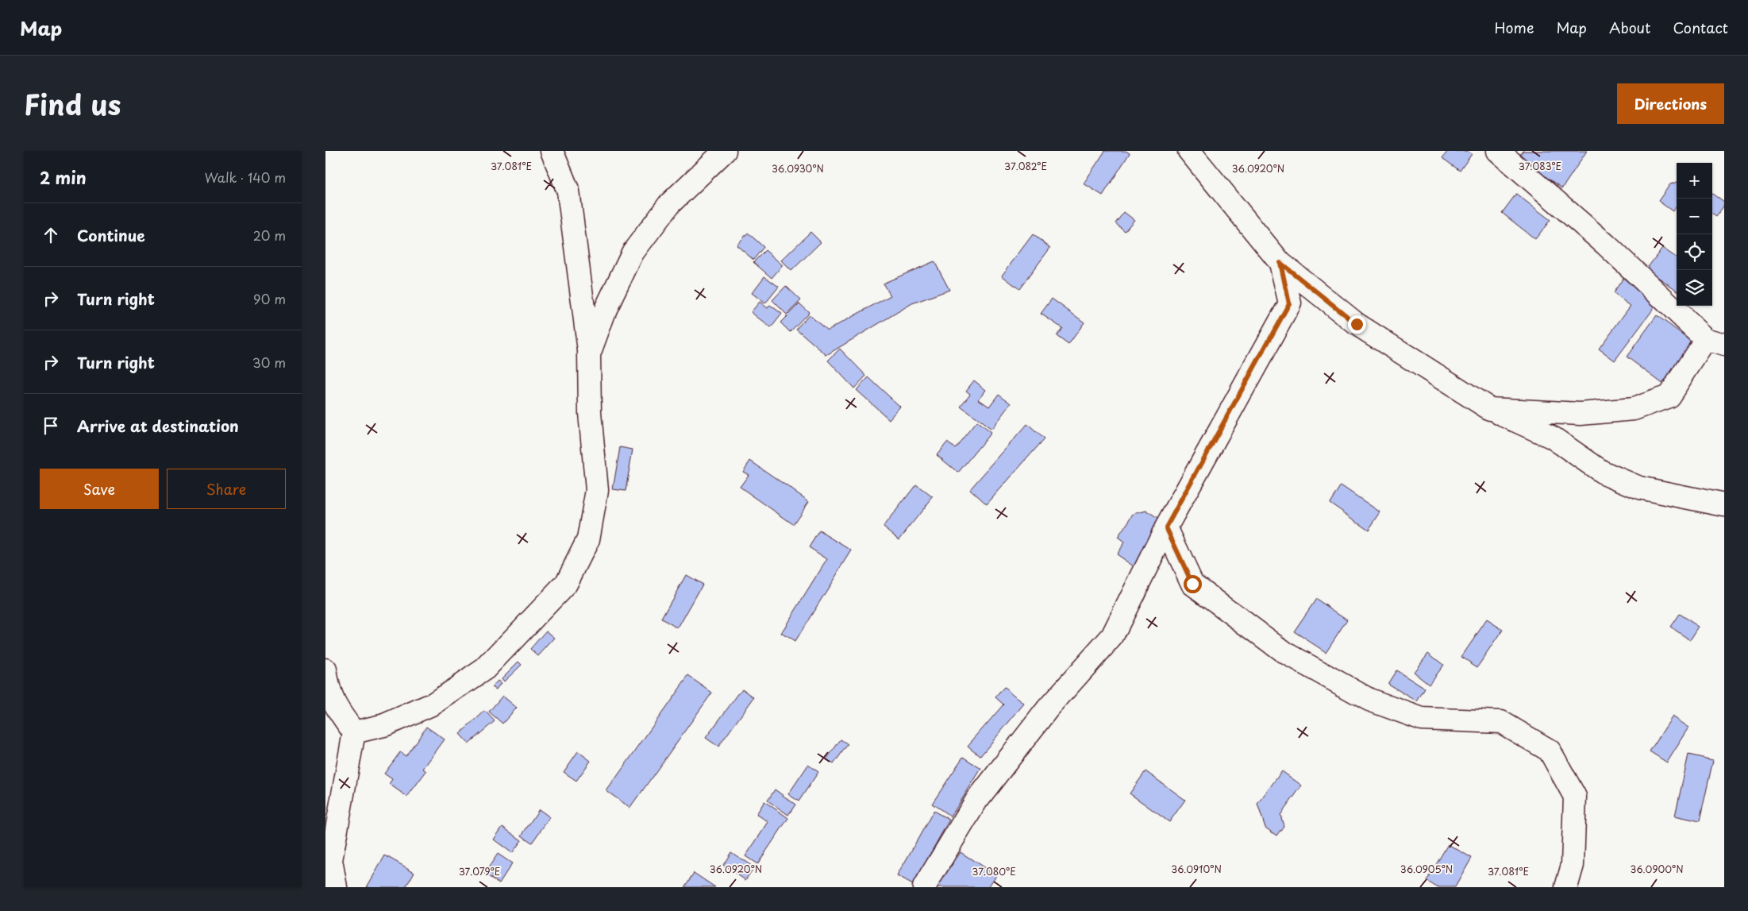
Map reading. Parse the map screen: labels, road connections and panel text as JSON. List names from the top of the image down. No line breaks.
{"page":{"header":"Map","nav":["Home","Map","About","Contact"],"title":"Find us","buttons":["Directions",["Save","Share"]],"heading":["2 min","Walk · 140 m"],"map_buttons":["+","−"],"list":[["Continue","20 m"],["Turn right","90 m"],["Turn right","30 m"],"Arrive at destination"]},"coordinates":["37.081°E","37.083°E","37.082°E","36.0930°N","36.0920°N","36.0910°N","36.0905°N","36.0900°N","37.079°E","37.080°E"]}
